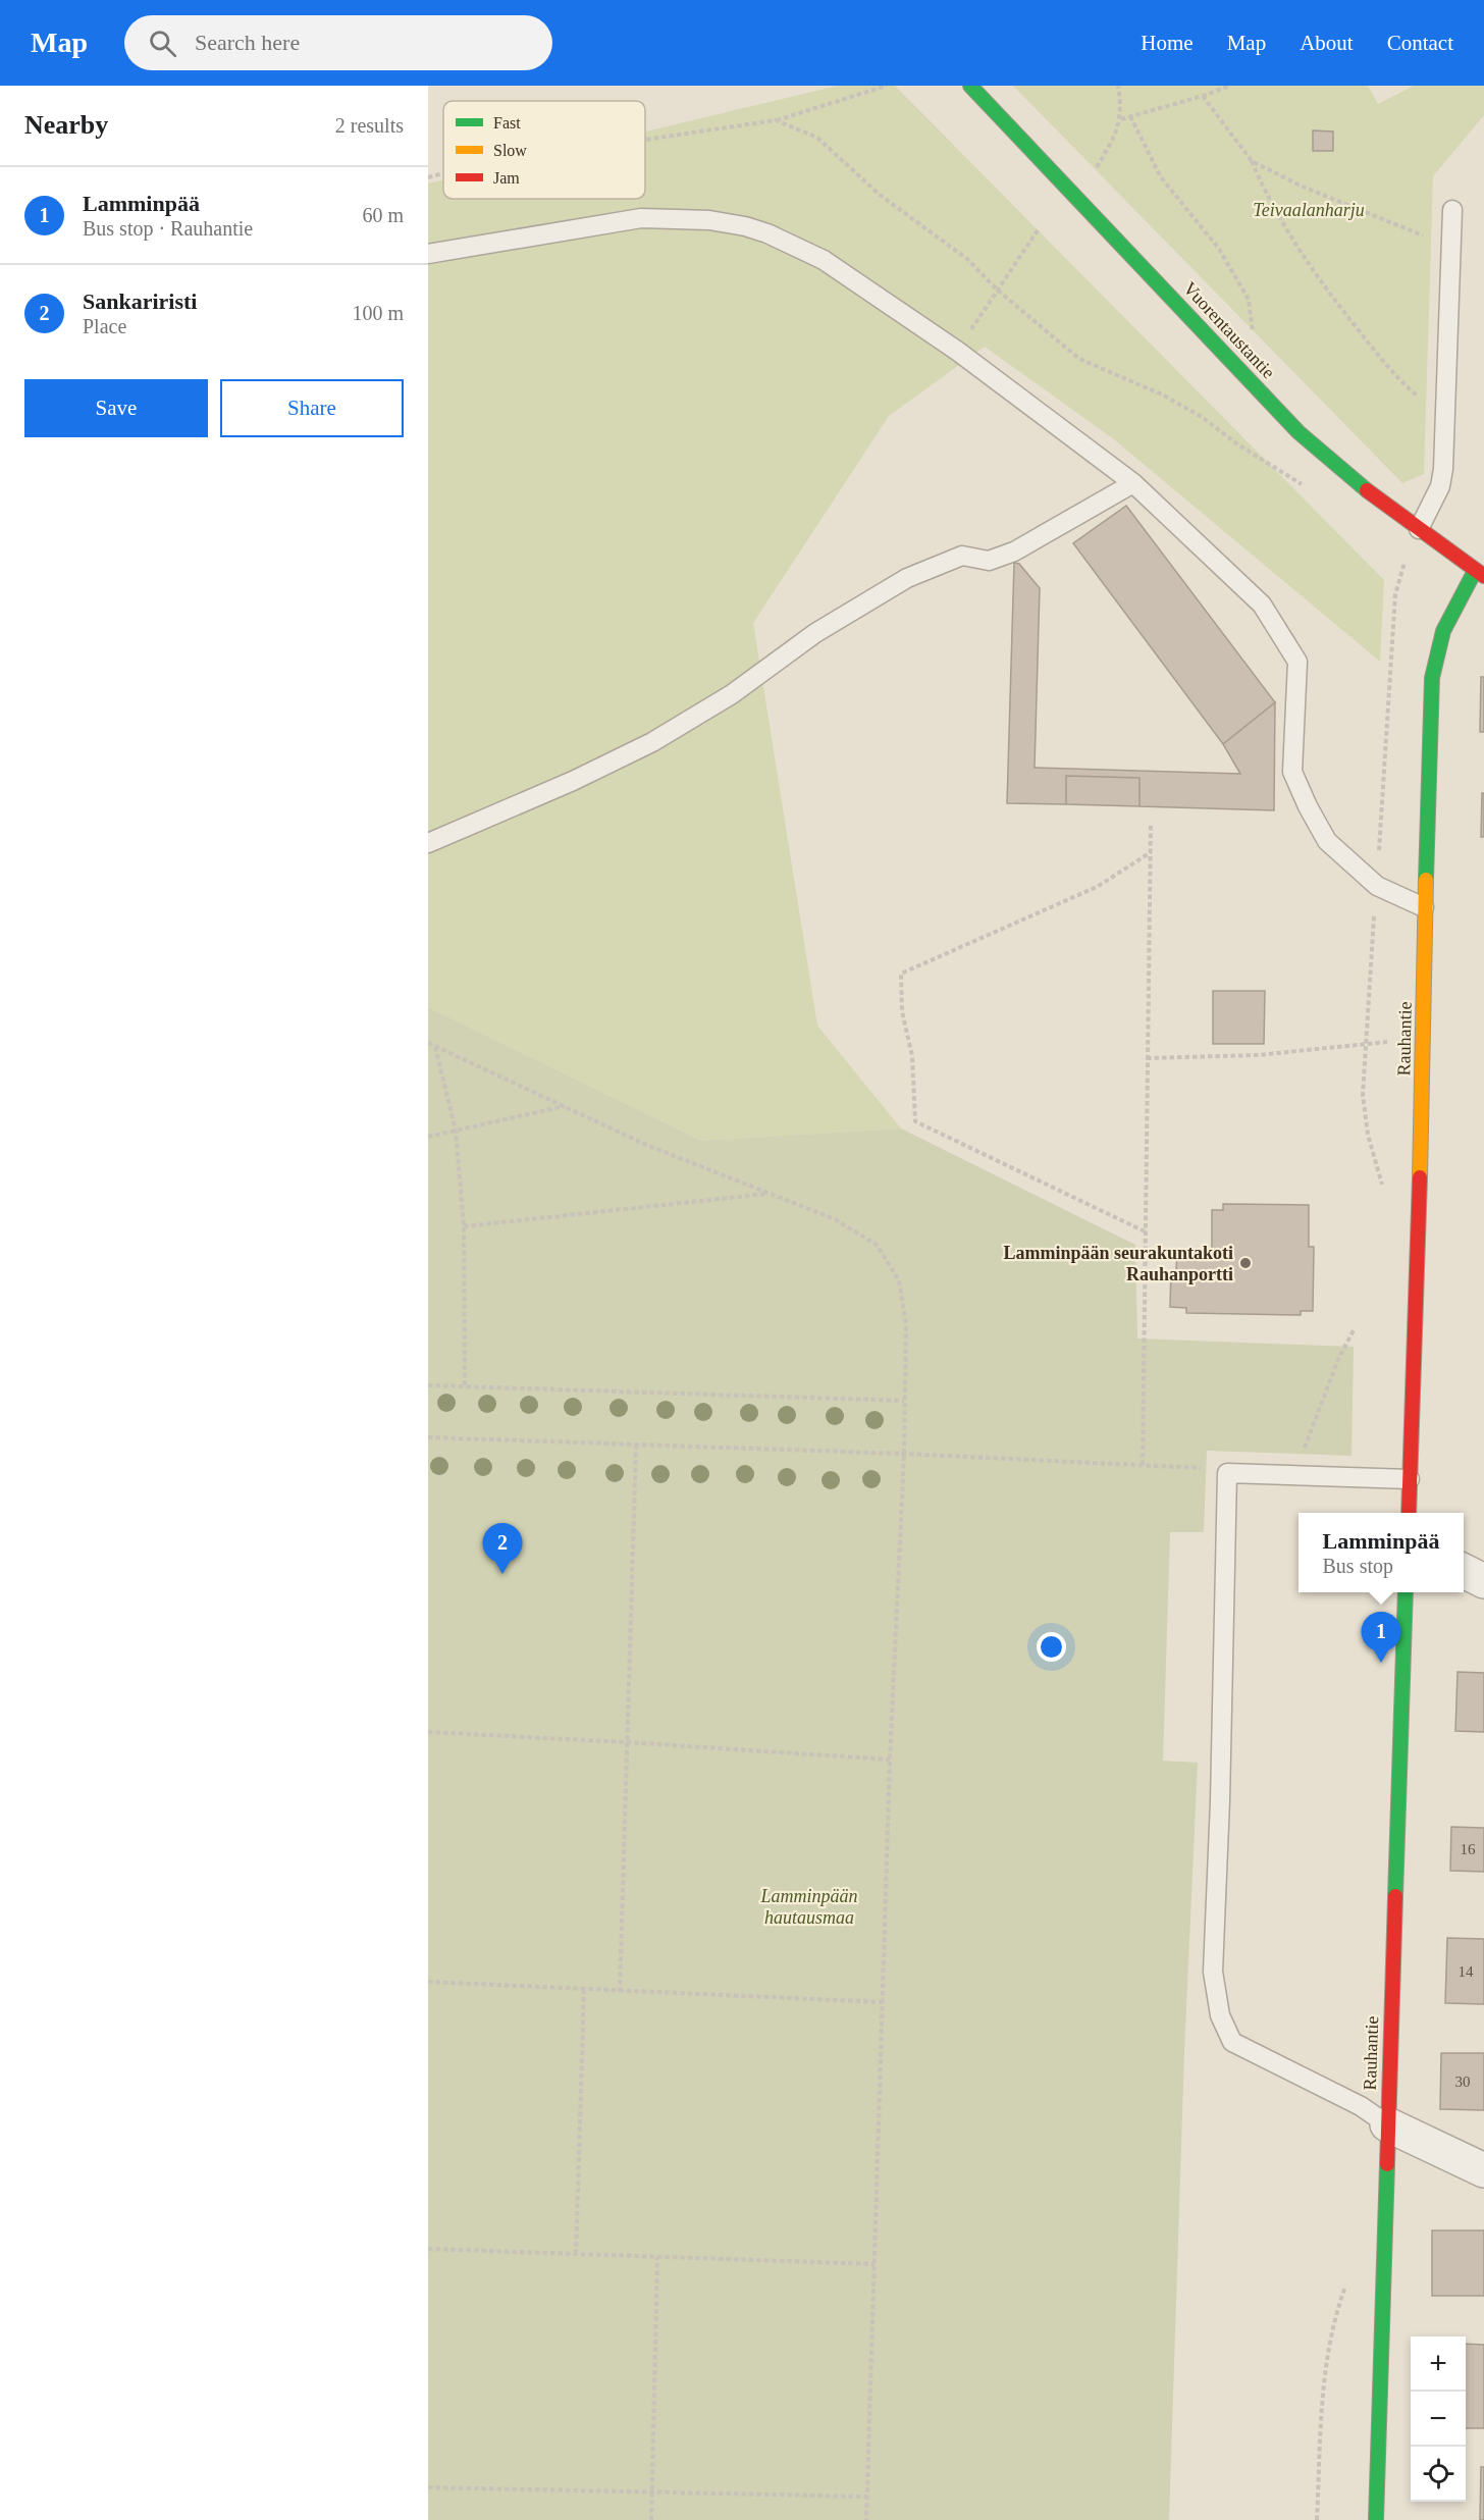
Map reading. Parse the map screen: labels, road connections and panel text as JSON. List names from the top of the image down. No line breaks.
{"streets":{"street":["Vuorentaustantie","Rauhantie"]},"crossings":[["Vuorentaustantie","Rauhantie"]],"parks":["Teivaalanharju","Lamminpään hautausmaa"],"places":["Lamminpään seurakuntakoti Rauhanportti"],"house_numbers":["16","14","30"],"legend":["Fast","Slow","Jam"],"page":{"header":"Map","search":"Search here","nav":["Home","Map","About","Contact"],"heading":["Nearby","2 results"],"list":[{"mark":"1","name":"Lamminpää","note":"Bus stop · Rauhantie","value":"60 m"},{"mark":"2","name":"Sankariristi","note":"Place","value":"100 m"}],"buttons":["Save","Share"],"popup":["Lamminpää","Bus stop"],"pins":["2","1"],"map_buttons":["+","−"]}}
